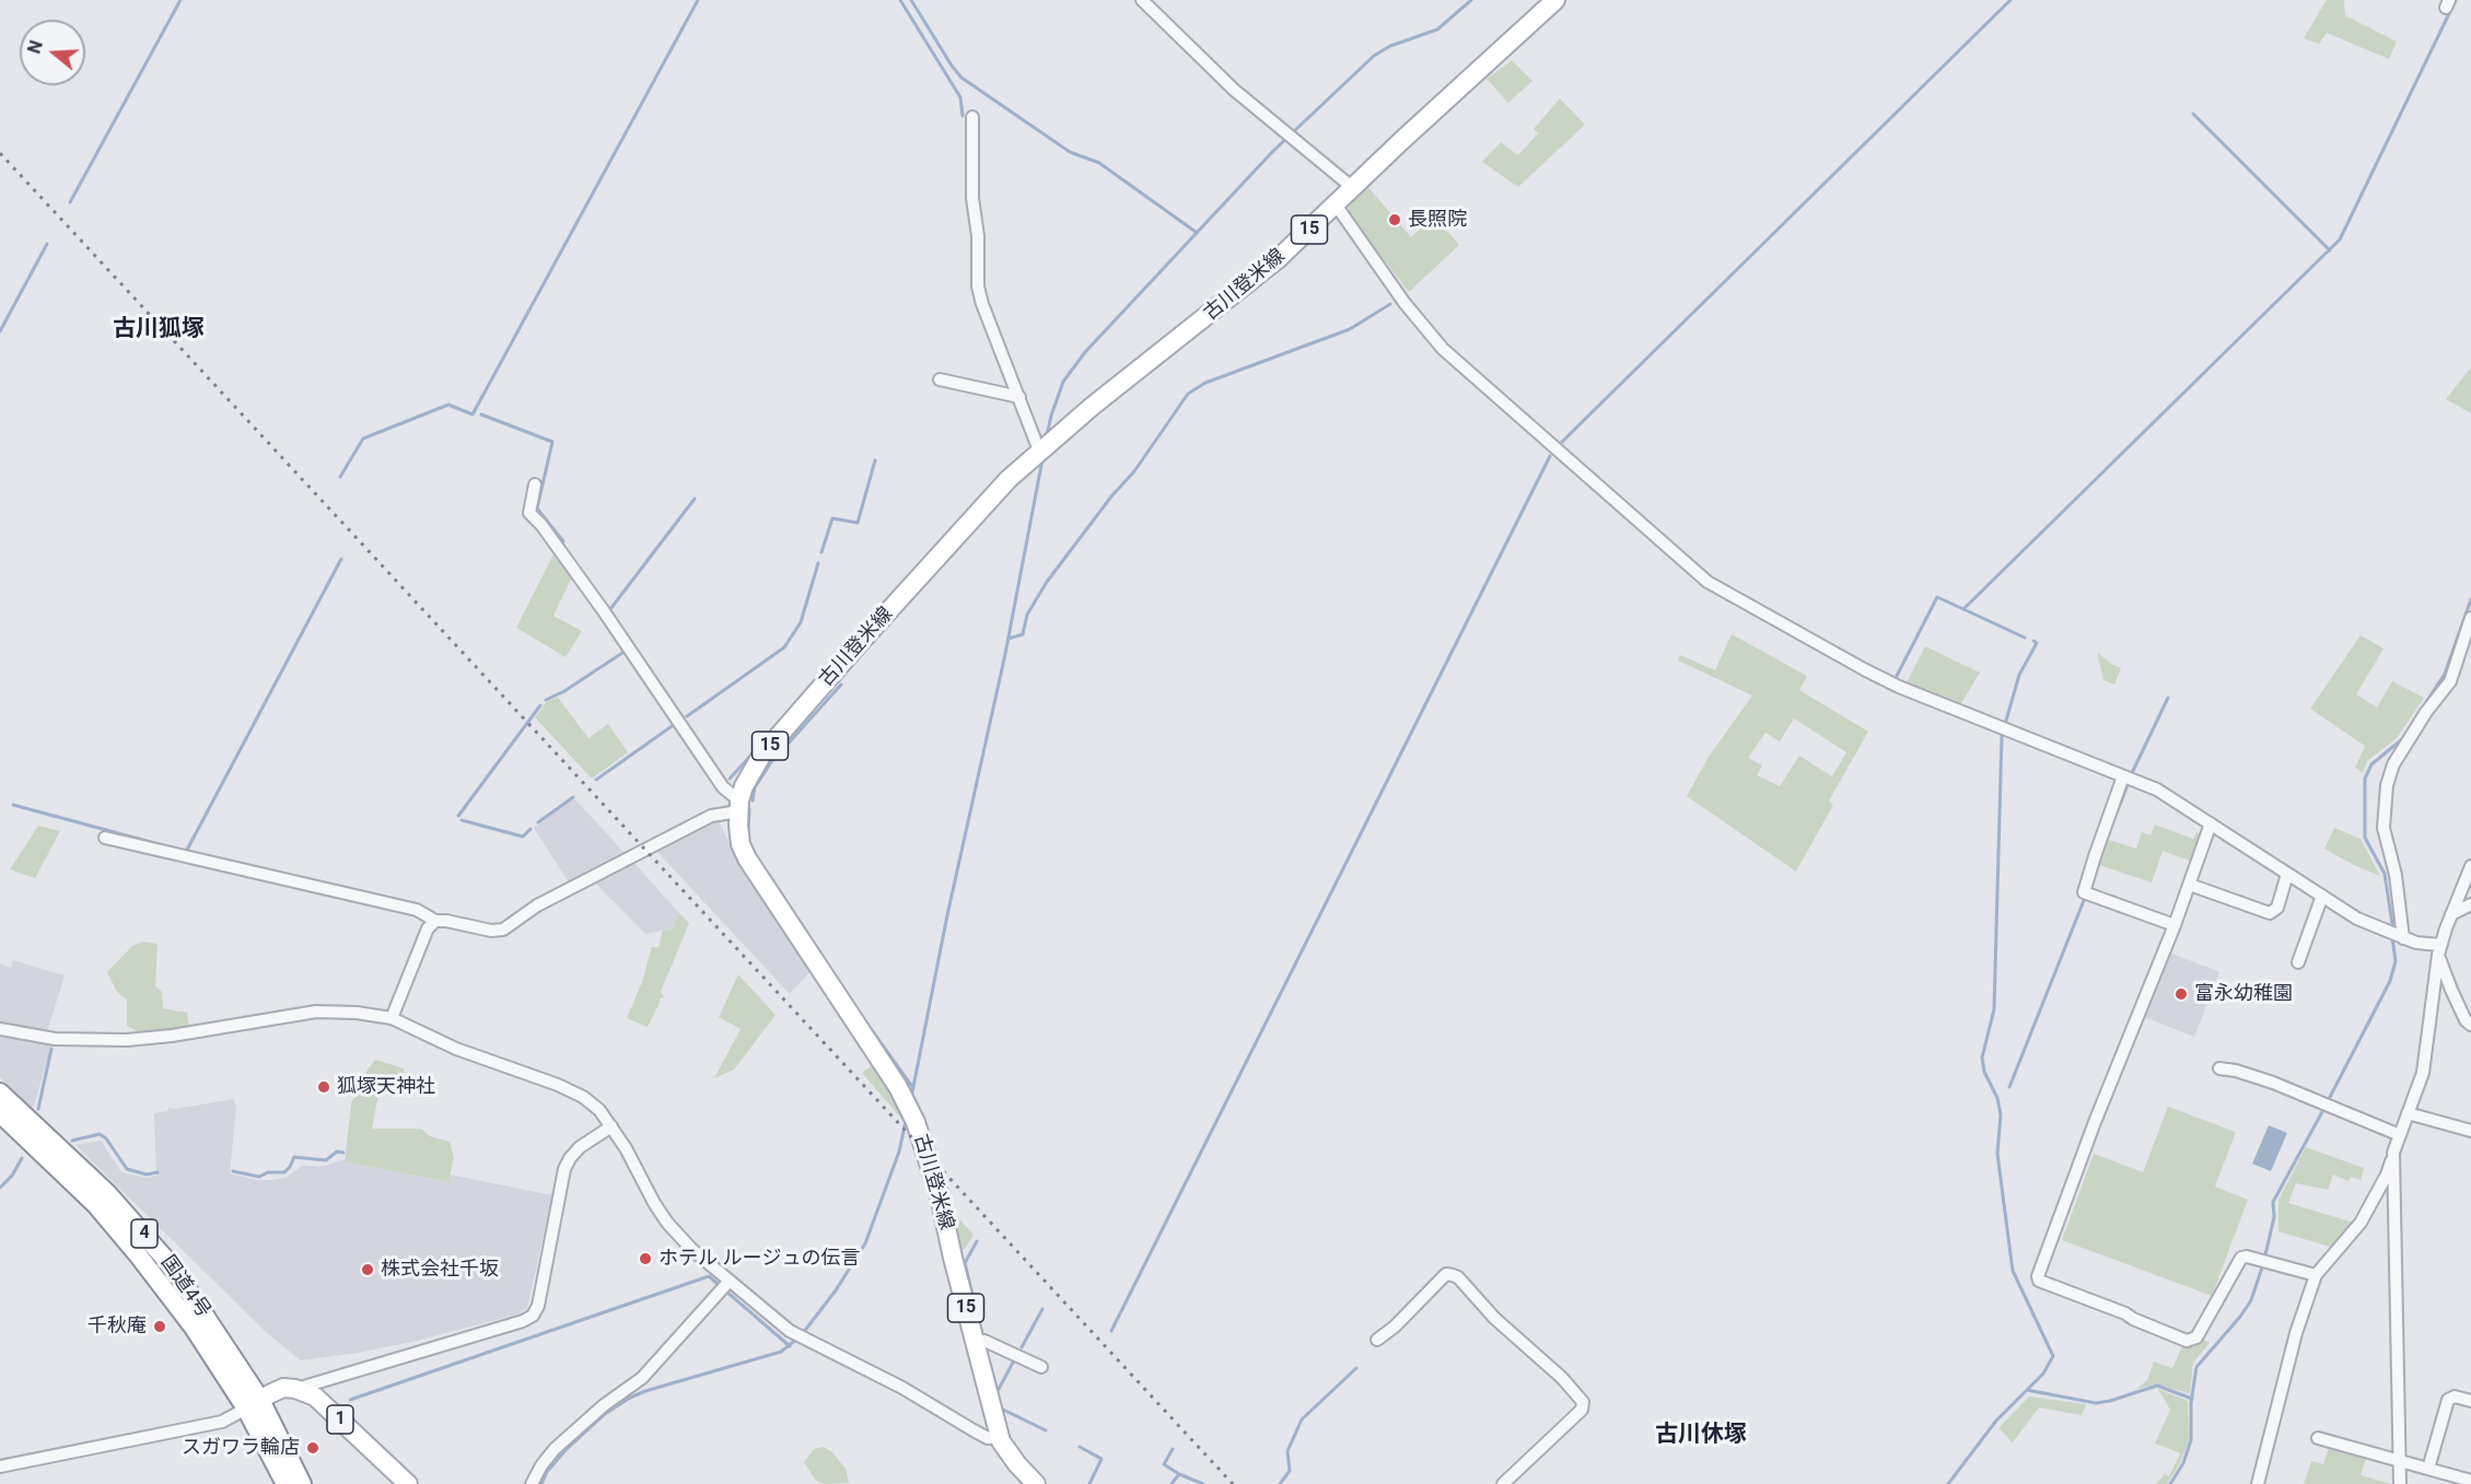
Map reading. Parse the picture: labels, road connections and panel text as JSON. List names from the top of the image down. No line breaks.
{"streets":{"main road":["15","古川登米線","4","国道4号","1"]},"districts":["古川狐塚","古川休塚"],"places":["長照院","富永幼稚園","狐塚天神社","ホテル ルージュの伝言","株式会社千坂","千秋庵","スガワラ輪店"],"north":"left"}
